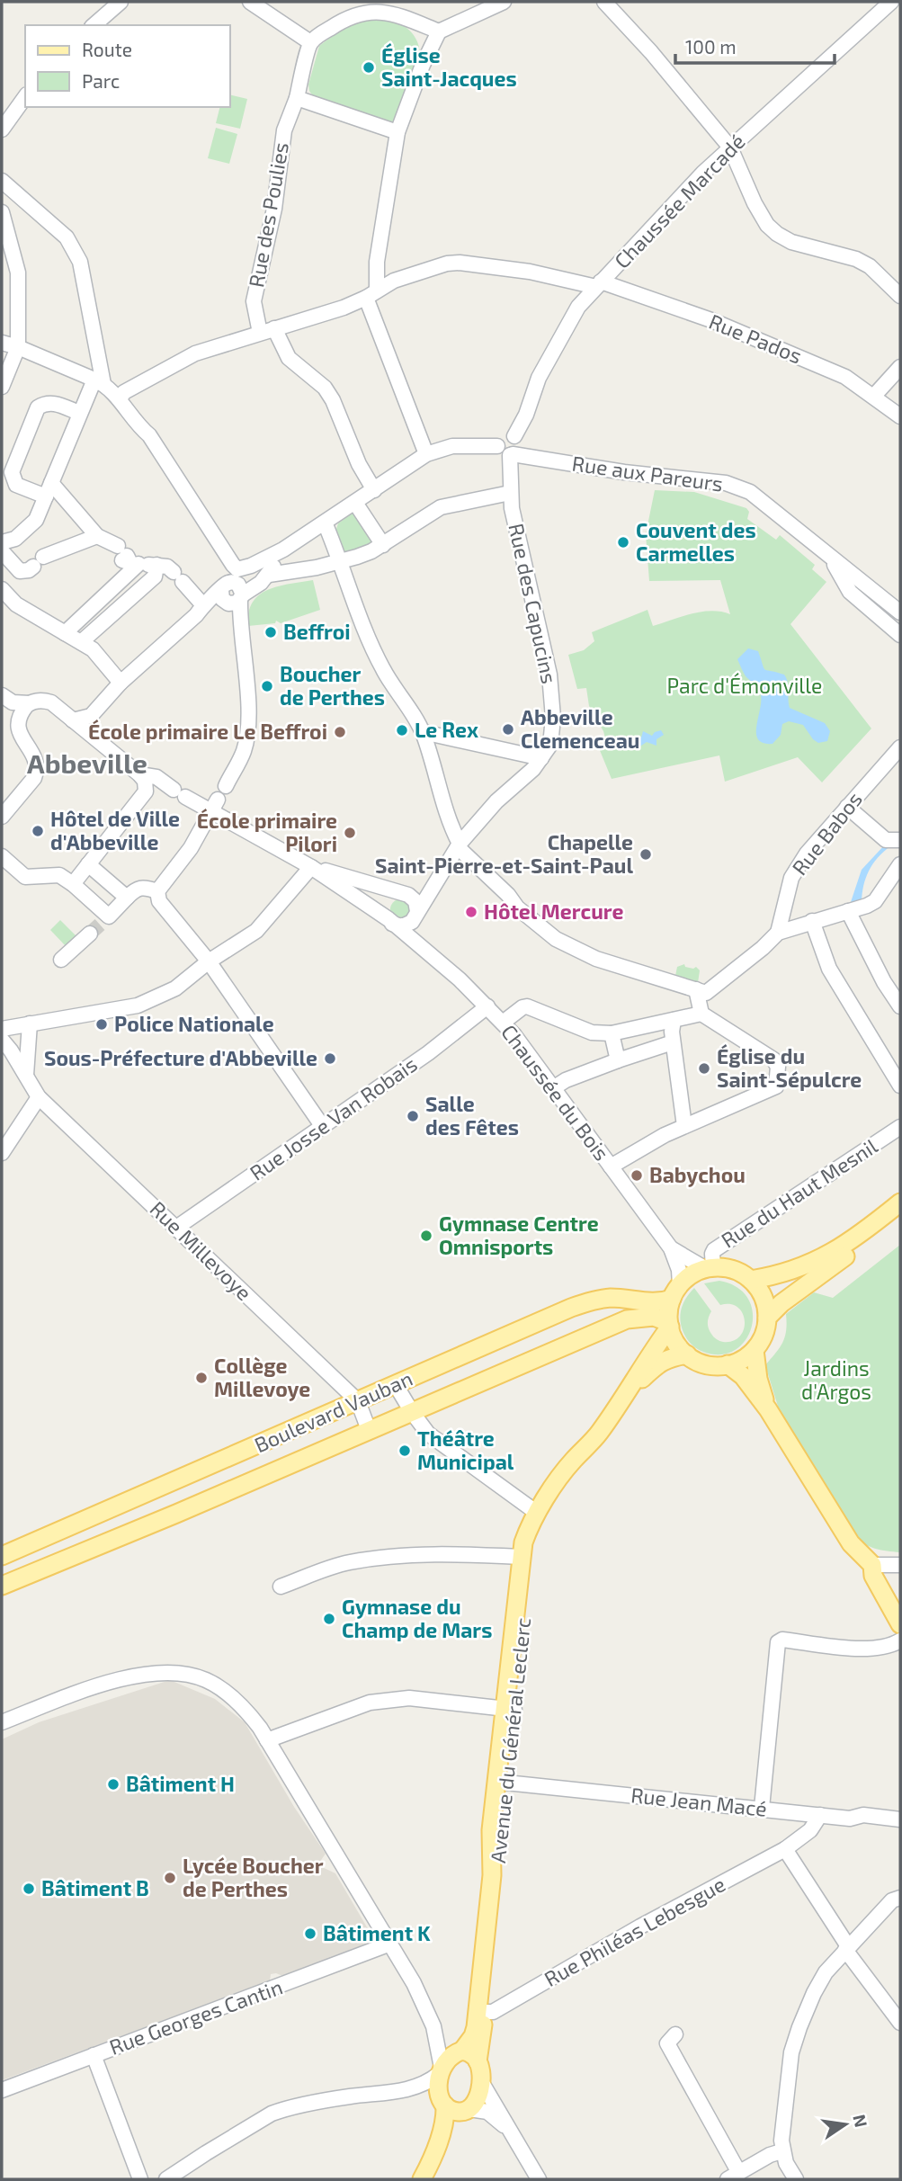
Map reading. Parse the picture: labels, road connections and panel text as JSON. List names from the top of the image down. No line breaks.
{"streets":{"main road":["Boulevard Vauban","Avenue du Général Leclerc"],"street":["Chaussée Marcadé","Rue des Poulies","Rue Pados","Rue aux Pareurs","Rue des Capucins","Rue Babos","Chaussée du Bois","Rue Josse Van Robais","Rue du Haut Mesnil","Rue Millevoye","Rue Jean Macé","Rue Philéas Lebesgue","Rue Georges Cantin"]},"crossings":[["Chaussée Marcadé","Rue Pados"],["Chaussée Marcadé","Rue aux Pareurs"],["Chaussée Marcadé","Rue des Capucins"],["Rue des Poulies","Rue Pados"],["Rue aux Pareurs","Rue des Capucins"],["Chaussée du Bois","Rue Josse Van Robais"],["Chaussée du Bois","Rue du Haut Mesnil"],["Chaussée du Bois","Boulevard Vauban"],["Chaussée du Bois","Avenue du Général Leclerc"],["Rue Josse Van Robais","Rue Millevoye"],["Rue du Haut Mesnil","Boulevard Vauban"],["Rue du Haut Mesnil","Avenue du Général Leclerc"],["Rue Millevoye","Boulevard Vauban"],["Boulevard Vauban","Avenue du Général Leclerc"],["Avenue du Général Leclerc","Rue Jean Macé"],["Avenue du Général Leclerc","Rue Philéas Lebesgue"],["Rue Jean Macé","Rue Philéas Lebesgue"]],"districts":["Abbeville"],"parks":["Parc d'Émonville","Jardins d'Argos"],"places":["Église Saint-Jacques","Couvent des Carmelles","Beffroi","Boucher de Perthes","Abbeville Clemenceau","Le Rex","École primaire Le Beffroi","Hôtel de Ville d'Abbeville","École primaire Pilori","Chapelle Saint-Pierre-et-Saint-Paul","Hôtel Mercure","Police Nationale","Sous-Préfecture d'Abbeville","Église du Saint-Sépulcre","Salle des Fêtes","Babychou","Gymnase Centre Omnisports","Collège Millevoye","Théâtre Municipal","Gymnase du Champ de Mars","Bâtiment H","Lycée Boucher de Perthes","Bâtiment B","Bâtiment K"],"legend":["Route","Parc"],"scale_bar":"100 m","north":"right"}
